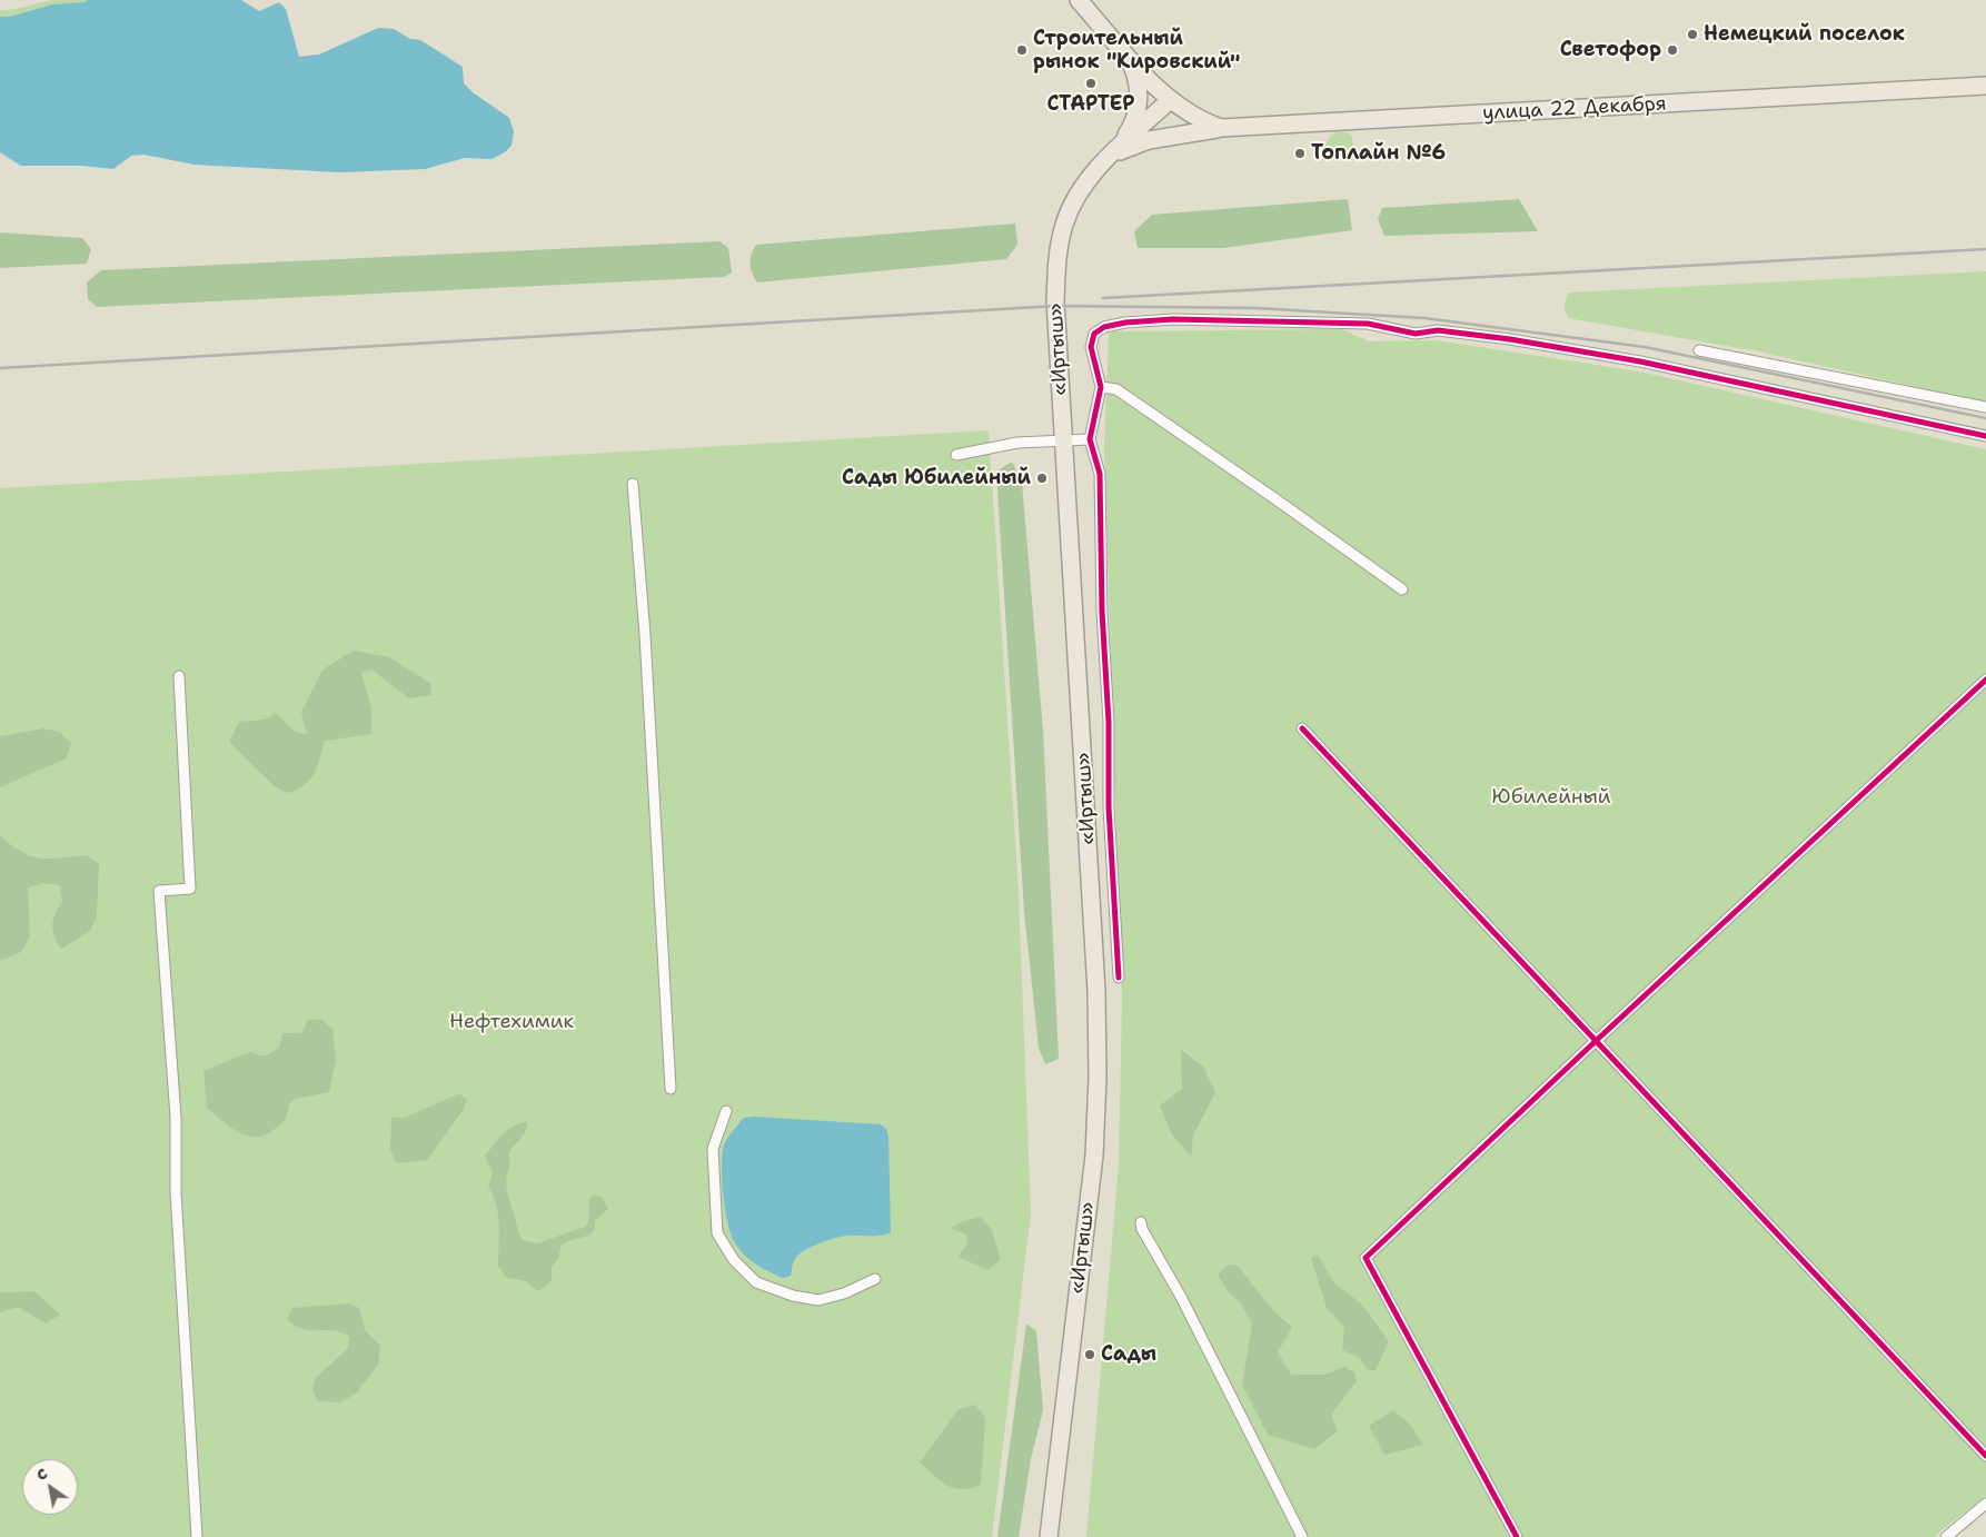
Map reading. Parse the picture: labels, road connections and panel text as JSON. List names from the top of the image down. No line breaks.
{"streets":{"main road":["улица 22 Декабря","«Иртыш»"]},"crossings":[["улица 22 Декабря","«Иртыш»"]],"parks":["Юбилейный","Нефтехимик"],"places":["Немецкий поселок","Строительный рынок \"Кировский\"","Светофор","СТАРТЕР","Топлайн №6","Сады Юбилейный","Сады"],"north":"top left"}
